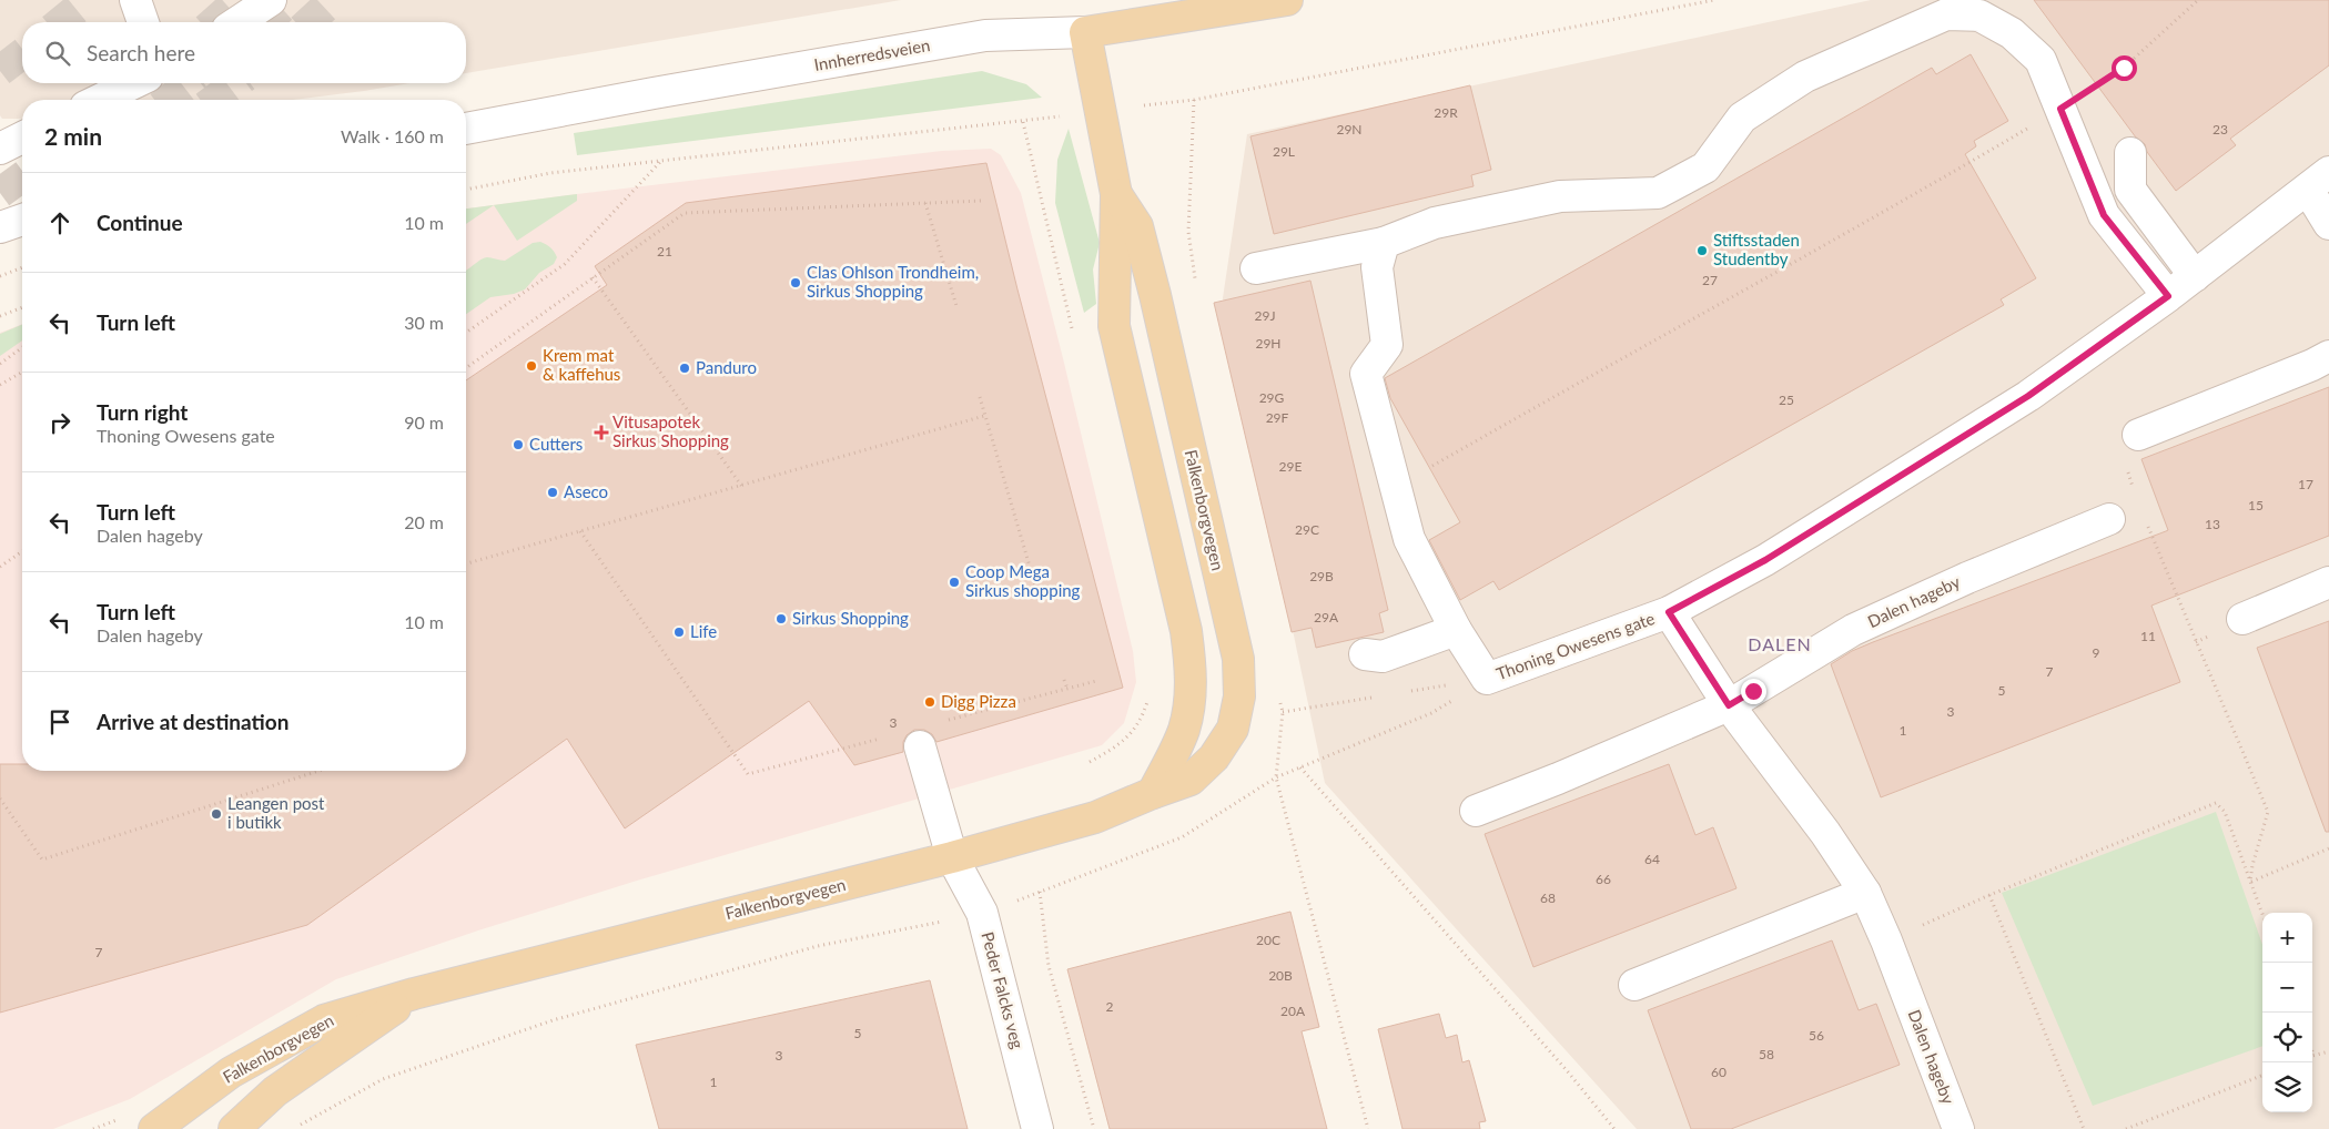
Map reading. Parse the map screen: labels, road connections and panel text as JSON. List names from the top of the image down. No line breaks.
{"streets":{"main road":["Innherredsveien","Falkenborgvegen"],"street":["Dalen hageby","Thoning Owesens gate","Peder Falcks veg"]},"crossings":[["Innherredsveien","Falkenborgvegen"],["Falkenborgvegen","Peder Falcks veg"],["Dalen hageby","Thoning Owesens gate"]],"districts":["DALEN"],"places":{"other":["Stiftsstaden Studentby","Clas Ohlson Trondheim, Sirkus Shopping","Krem mat & kaffehus","Panduro","Cutters","Aseco","Coop Mega Sirkus shopping","Sirkus Shopping","Life","Digg Pizza","Leangen post i butikk"],"health":["Vitusapotek Sirkus Shopping"]},"house_numbers":["29R","29N","23","29L","21","27","29J","29H","29G","25","29F","29E","17","15","13","29C","29B","29A","11","9","7","5","3","3","1","64","66","68","20C","7","20B","2","20A","5","56","58","3","60","1"],"page":{"search":"Search here","heading":["2 min","Walk · 160 m"],"list":[["Continue","10 m"],["Turn left","30 m"],["Turn right","Thoning Owesens gate","90 m"],["Turn left","Dalen hageby","20 m"],["Turn left","Dalen hageby","10 m"],"Arrive at destination"],"map_buttons":["+","−"]}}
